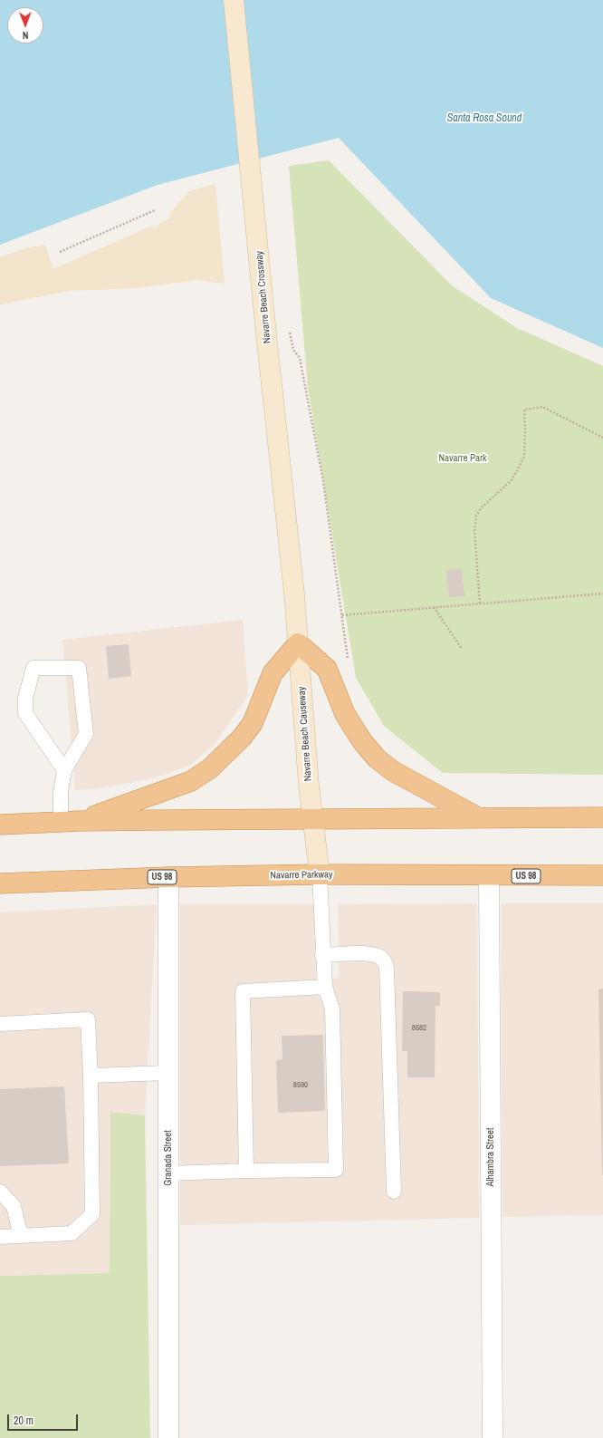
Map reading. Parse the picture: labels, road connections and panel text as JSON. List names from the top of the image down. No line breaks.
{"streets":{"highway":["Navarre Parkway","US 98"],"main road":["Navarre Beach Crossway","Navarre Beach Causeway"],"street":["Alhambra Street","Granada Street"]},"crossings":[["Navarre Beach Crossway","Navarre Beach Causeway"],["Navarre Beach Causeway","Navarre Parkway"],["Navarre Parkway","Alhambra Street"],["Navarre Parkway","Granada Street"]],"water":["Santa Rosa Sound"],"parks":["Navarre Park"],"house_numbers":["8582","8590"],"scale_bar":"20 m","north":"bottom"}
